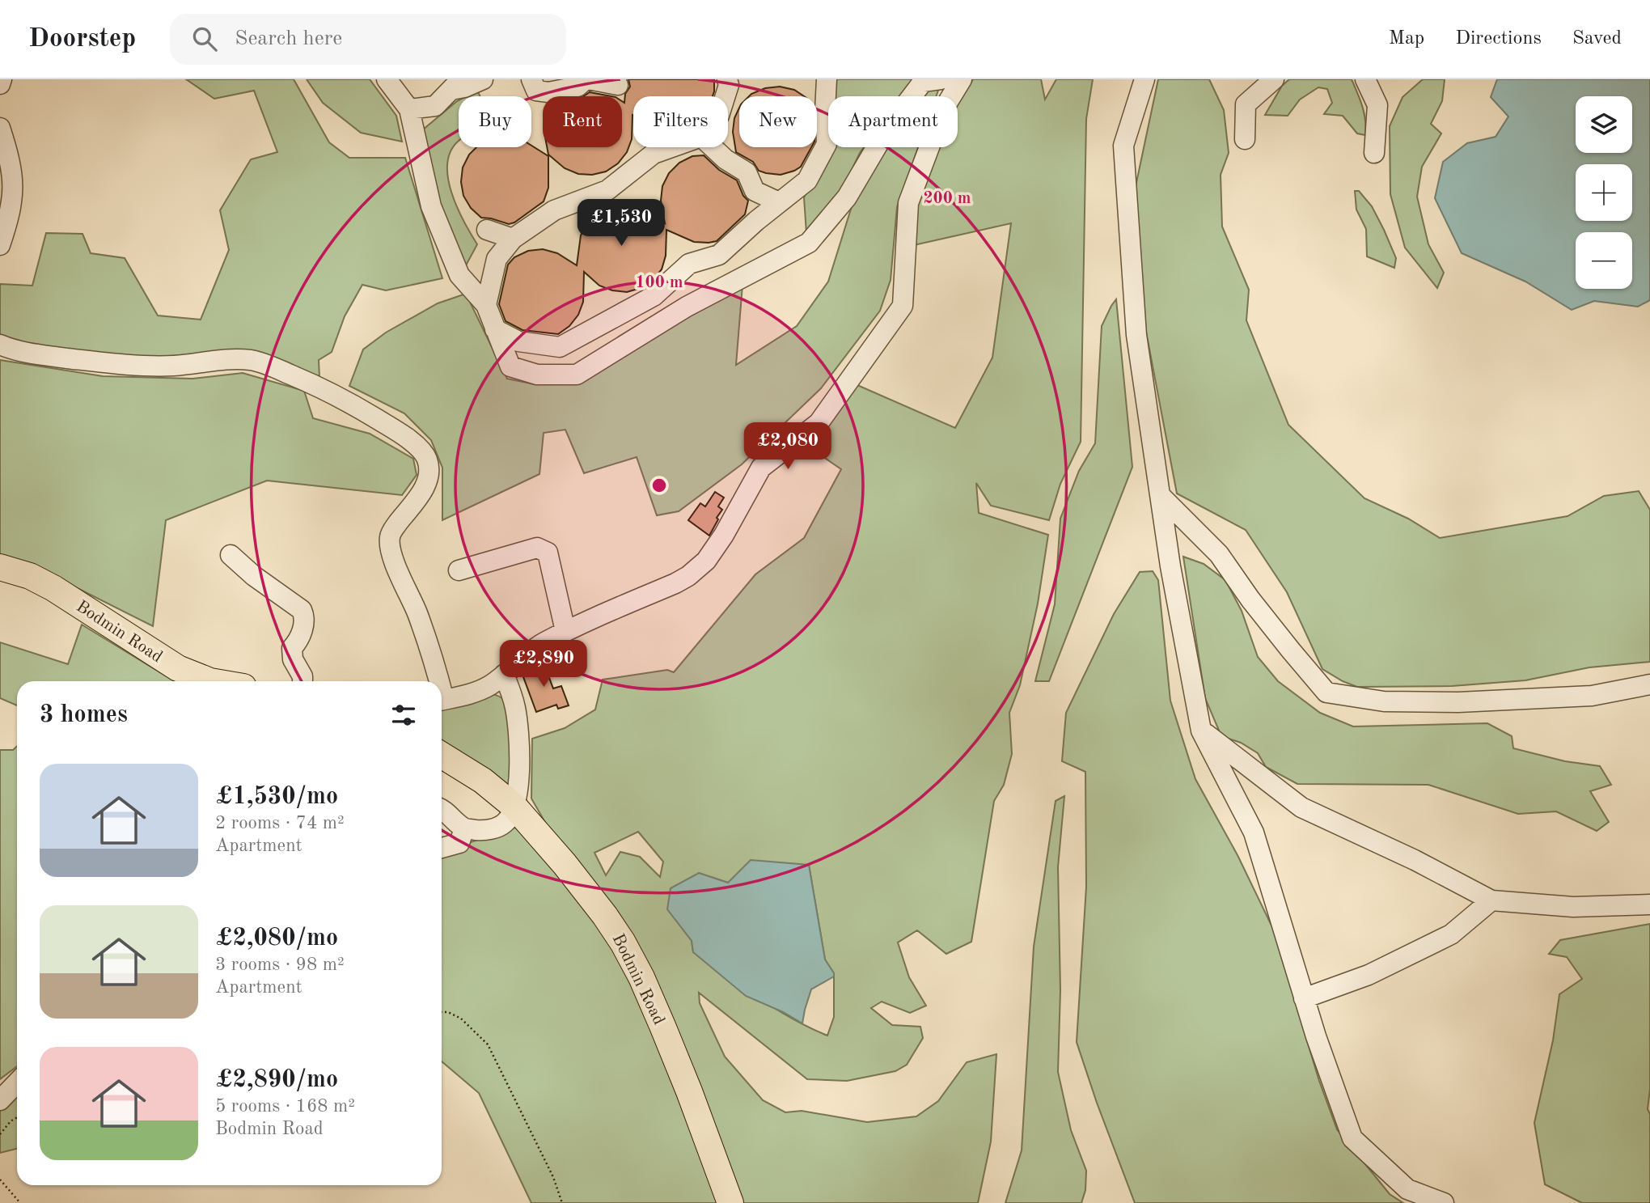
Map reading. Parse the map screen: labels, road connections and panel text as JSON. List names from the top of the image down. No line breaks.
{"streets":{"main road":["Bodmin Road"]},"page":{"header":"Doorstep","search":"Search here","nav":["Map","Directions","Saved"],"map_buttons":["+","−"],"chip":["Buy","Rent","Filters","New","Apartment"],"price":["£1,530","£2,080","£2,890"],"heading":"3 homes","list":[{"name":"£1,530/mo","note":"2 rooms · 74 m² · Apartment"},{"name":"£2,080/mo","note":"3 rooms · 98 m² · Apartment"},{"name":"£2,890/mo","note":"5 rooms · 168 m² · Bodmin Road"}]},"rings":["200 m","100 m"]}
